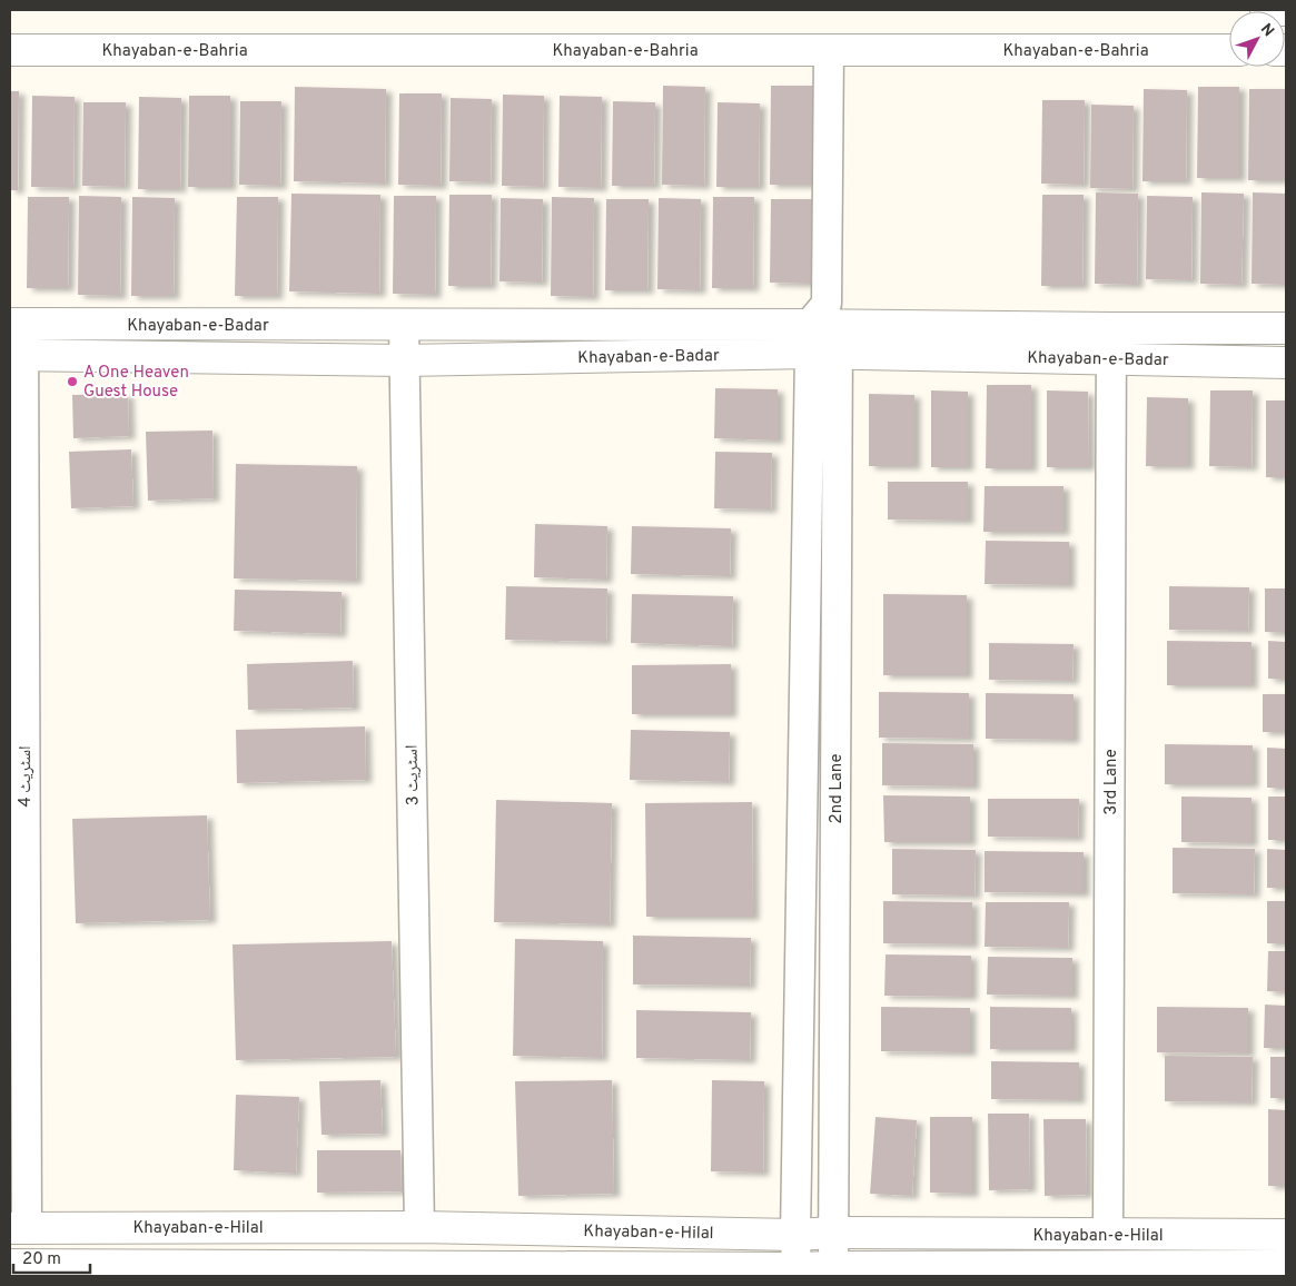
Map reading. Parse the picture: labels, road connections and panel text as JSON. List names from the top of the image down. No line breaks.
{"streets":{"main road":["Khayaban-e-Bahria","Khayaban-e-Badar","Khayaban-e-Hilal"],"street":["اسٹریٹ 3","اسٹریٹ 4","3rd Lane","2nd Lane"]},"crossings":[["Khayaban-e-Badar","اسٹریٹ 3"],["Khayaban-e-Badar","اسٹریٹ 4"],["Khayaban-e-Badar","3rd Lane"],["Khayaban-e-Badar","2nd Lane"],["اسٹریٹ 3","Khayaban-e-Hilal"],["اسٹریٹ 4","Khayaban-e-Hilal"],["3rd Lane","Khayaban-e-Hilal"],["2nd Lane","Khayaban-e-Hilal"]],"places":["A One Heaven Guest House"],"scale_bar":"20 m","north":"top right"}
